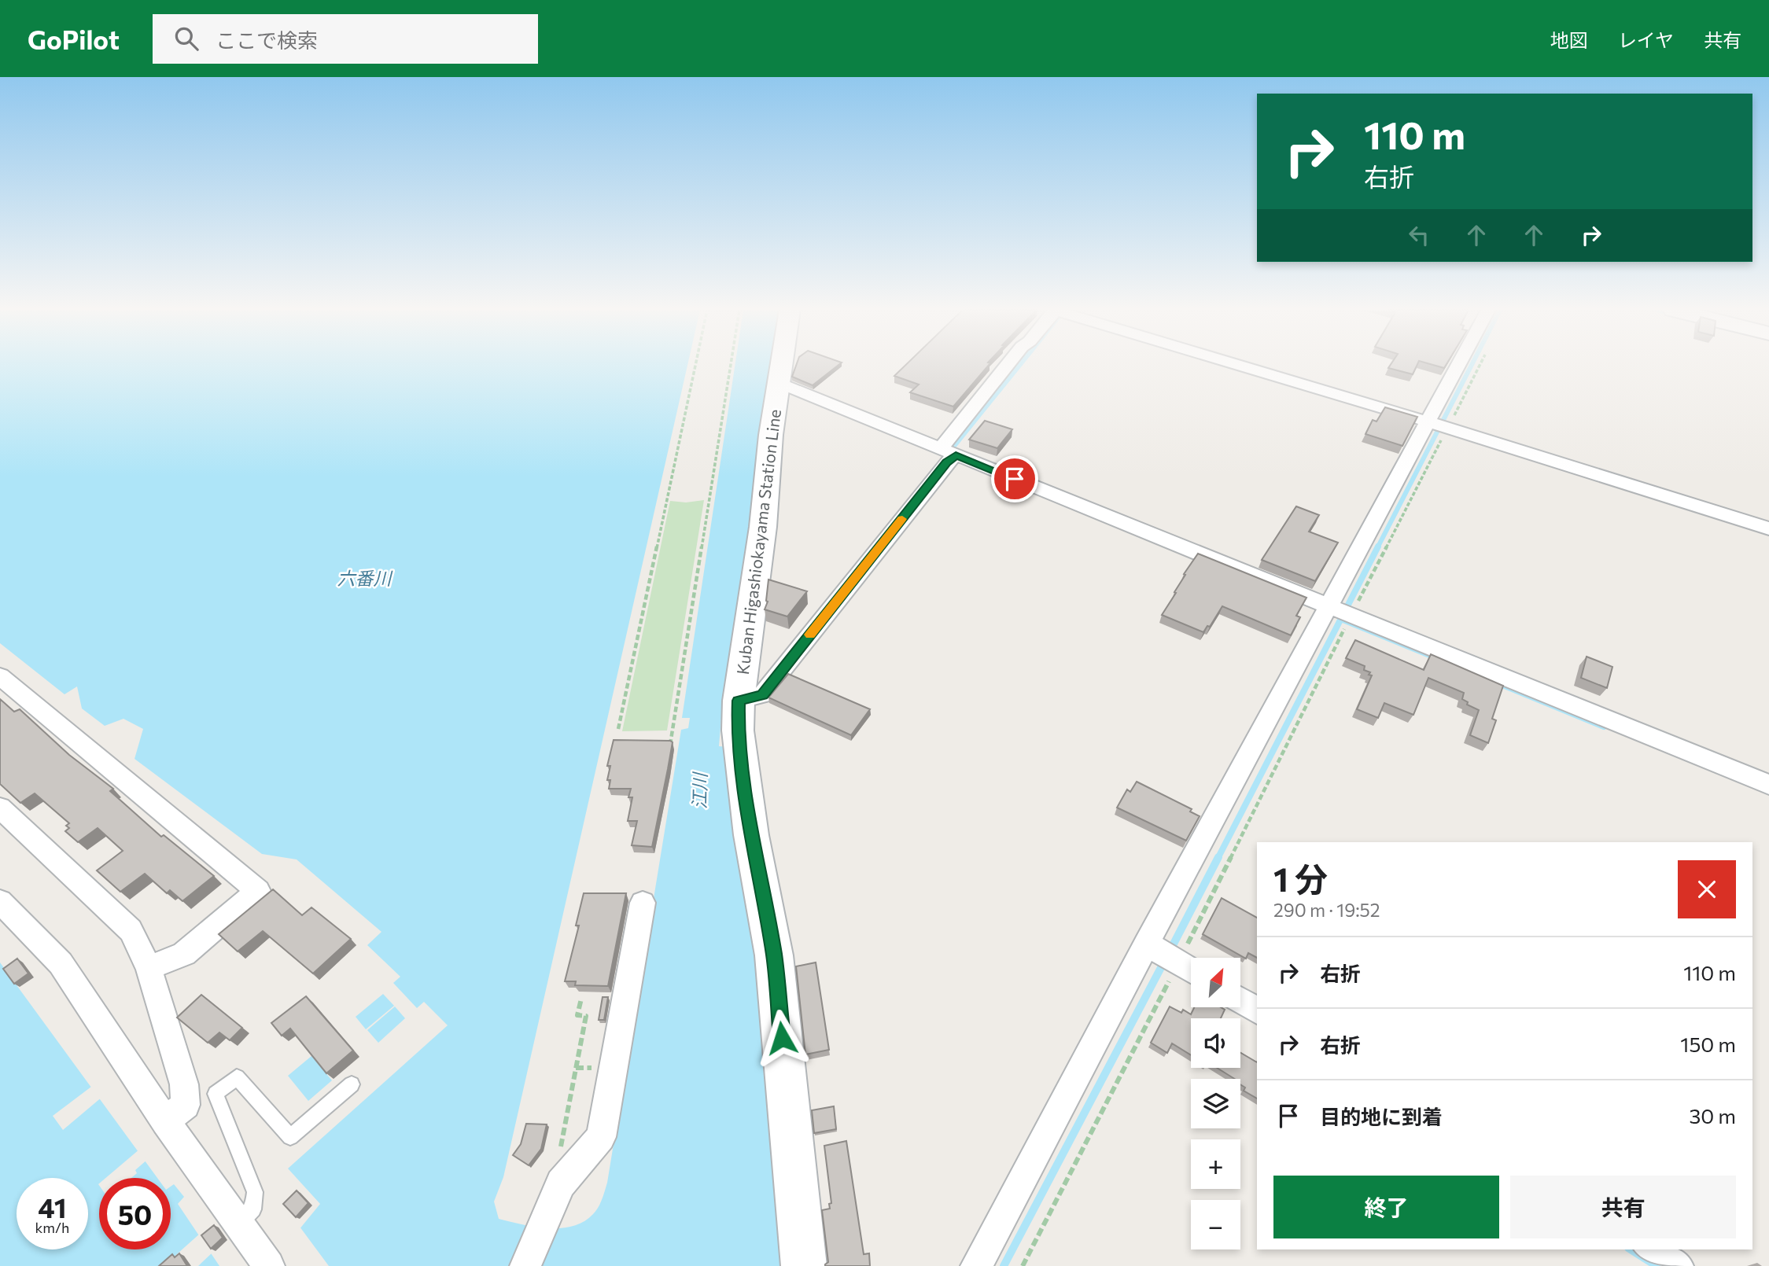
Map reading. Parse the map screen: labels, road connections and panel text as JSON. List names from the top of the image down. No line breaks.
{"streets":{"main road":["Kuban Higashiokayama Station Line"]},"water":["六番川","江川"],"north":"top right","page":{"header":"GoPilot","search":"ここで検索","nav":["地図","レイヤ","共有"],"turn":["110 m","右折"],"heading":["1 分","290 m · 19:52"],"list":[{"name":"右折","value":"110 m"},{"name":"右折","value":"150 m"},{"name":"目的地に到着","value":"30 m"}],"map_buttons":["+","−"],"buttons":["終了","共有"],"speed":"41 km/h","limit":"50"}}
